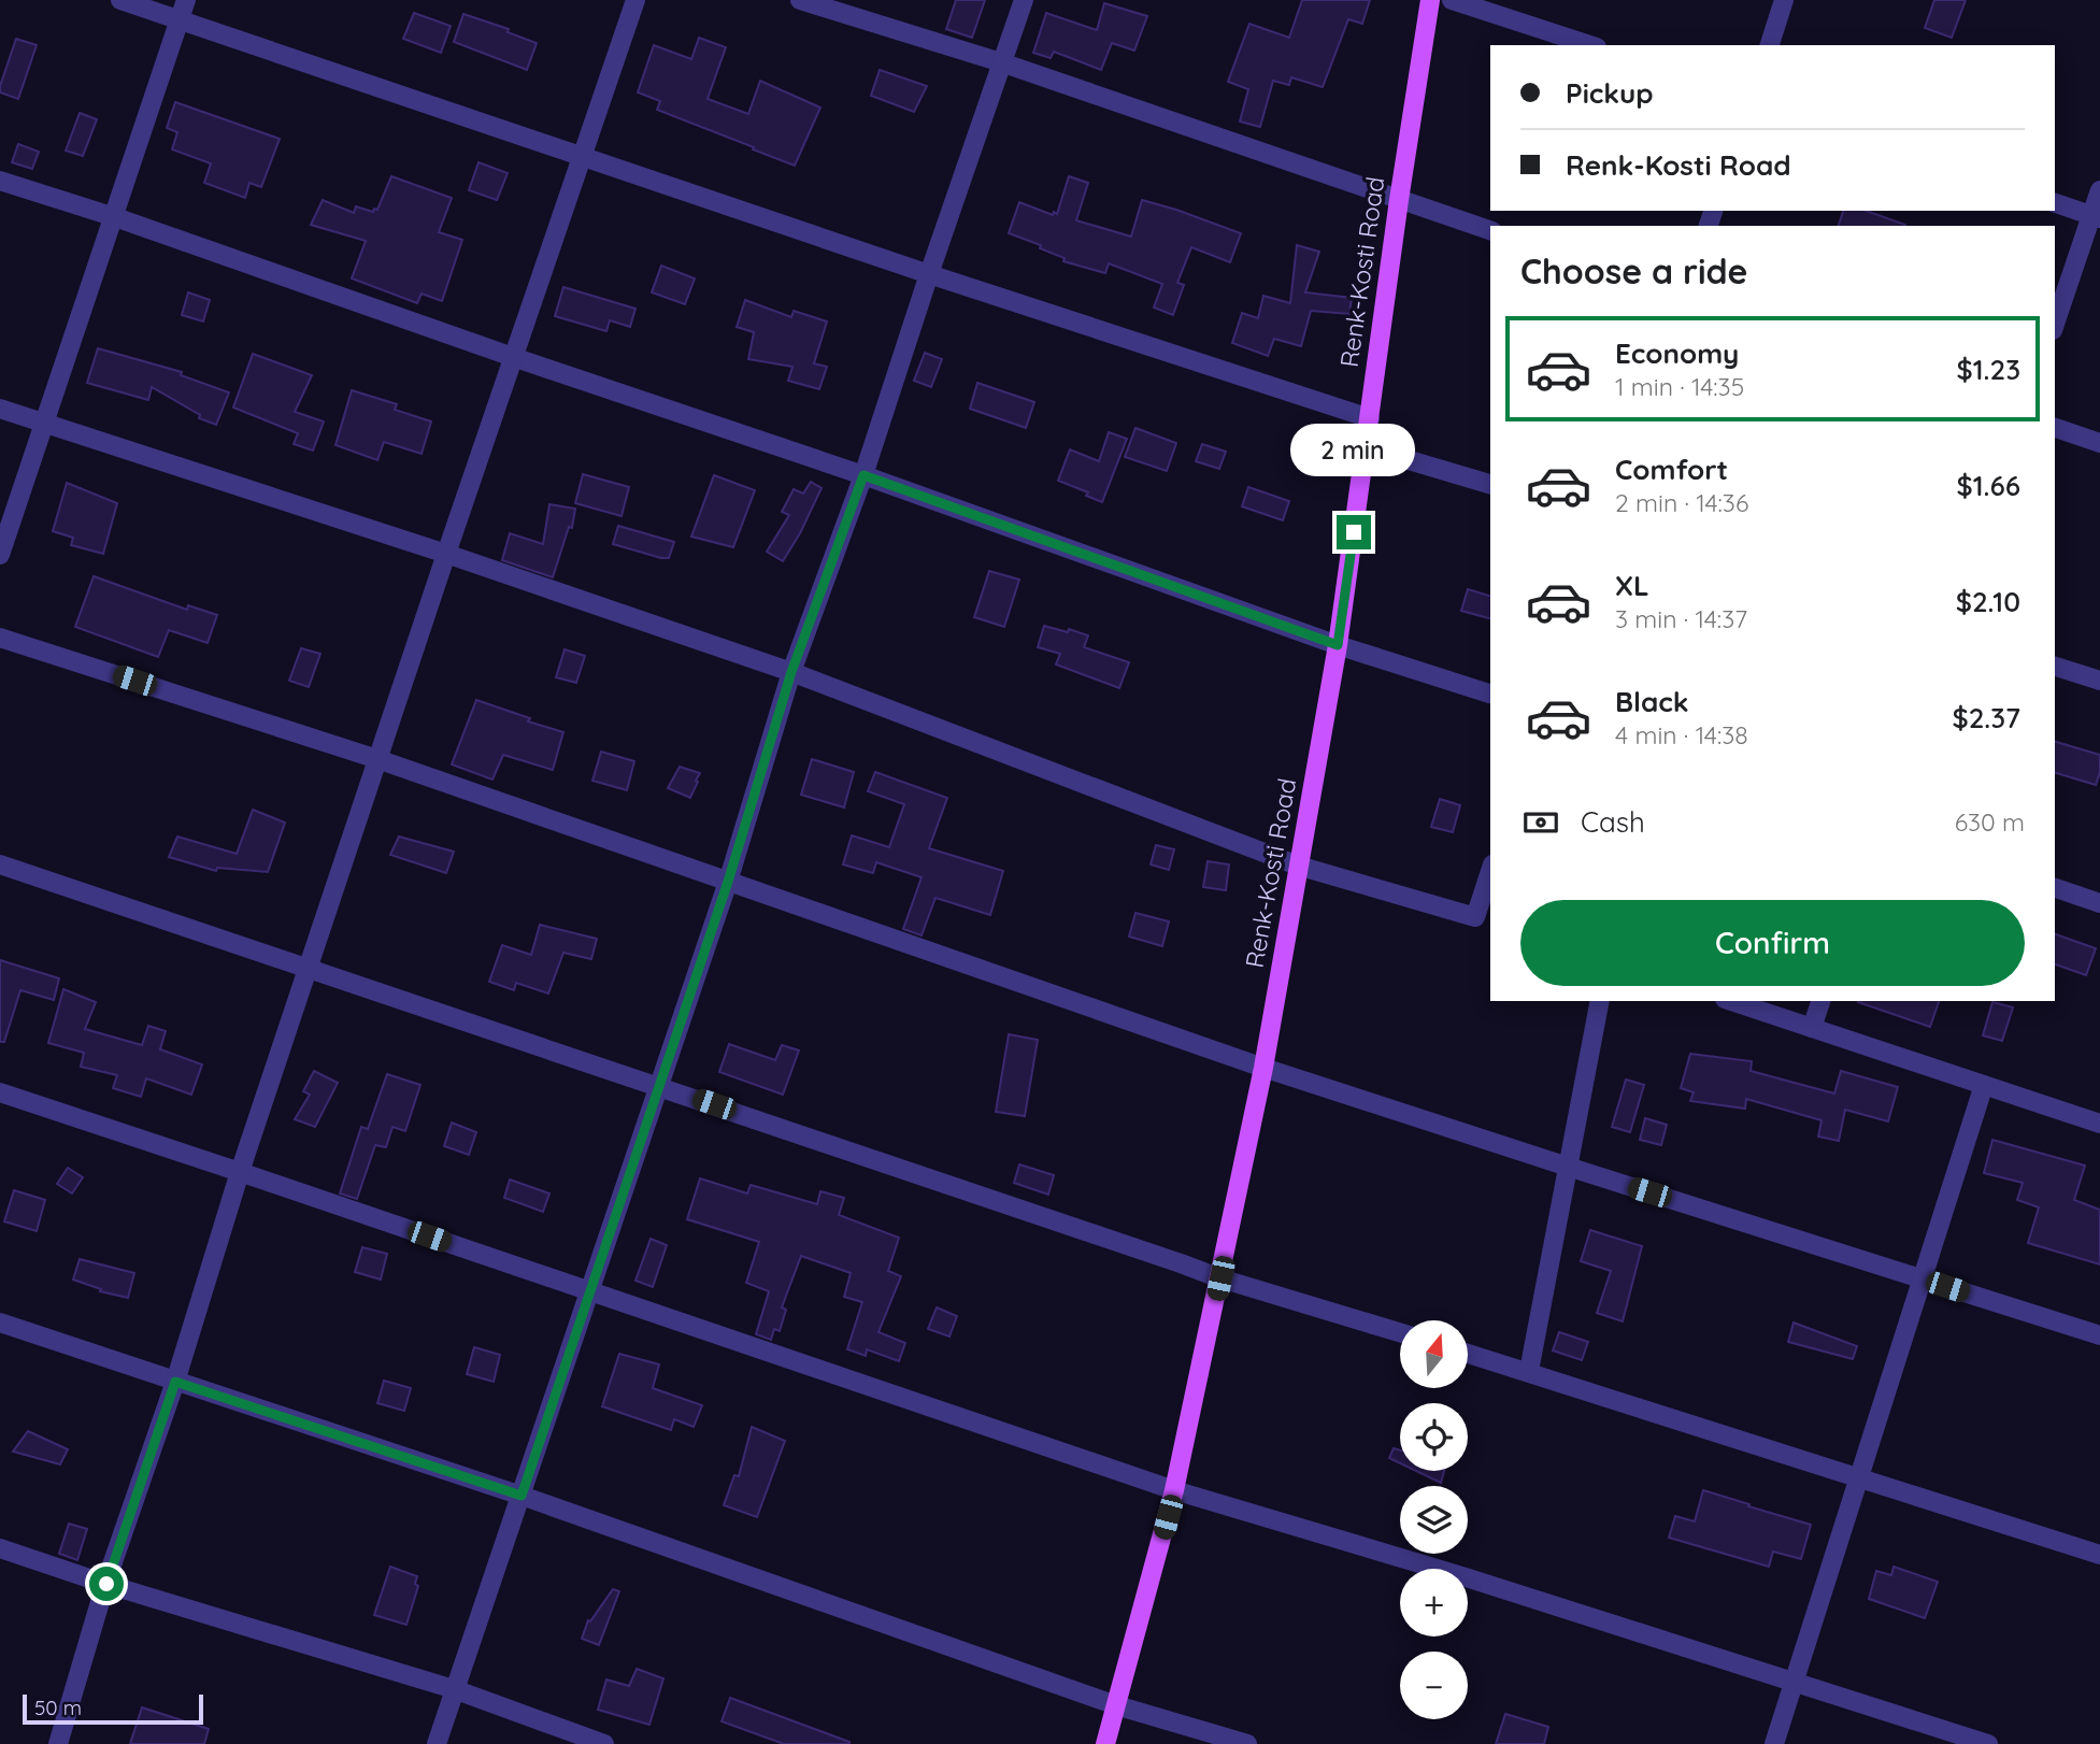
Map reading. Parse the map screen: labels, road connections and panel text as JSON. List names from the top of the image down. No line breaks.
{"streets":{"main road":["Renk-Kosti Road"]},"scale_bar":"50 m","north":"top","page":{"banner":["Pickup","Renk-Kosti Road"],"heading":"Choose a ride","list":[{"name":"Economy","note":"1 min · 14:35","value":"$1.23"},{"name":"Comfort","note":"2 min · 14:36","value":"$1.66"},{"name":"XL","note":"3 min · 14:37","value":"$2.10"},{"name":"Black","note":"4 min · 14:38","value":"$2.37"}],"bubble":"2 min","pay":["Cash","630 m"],"buttons":"Confirm","map_buttons":["+","−"],"scale":"50 m"}}
